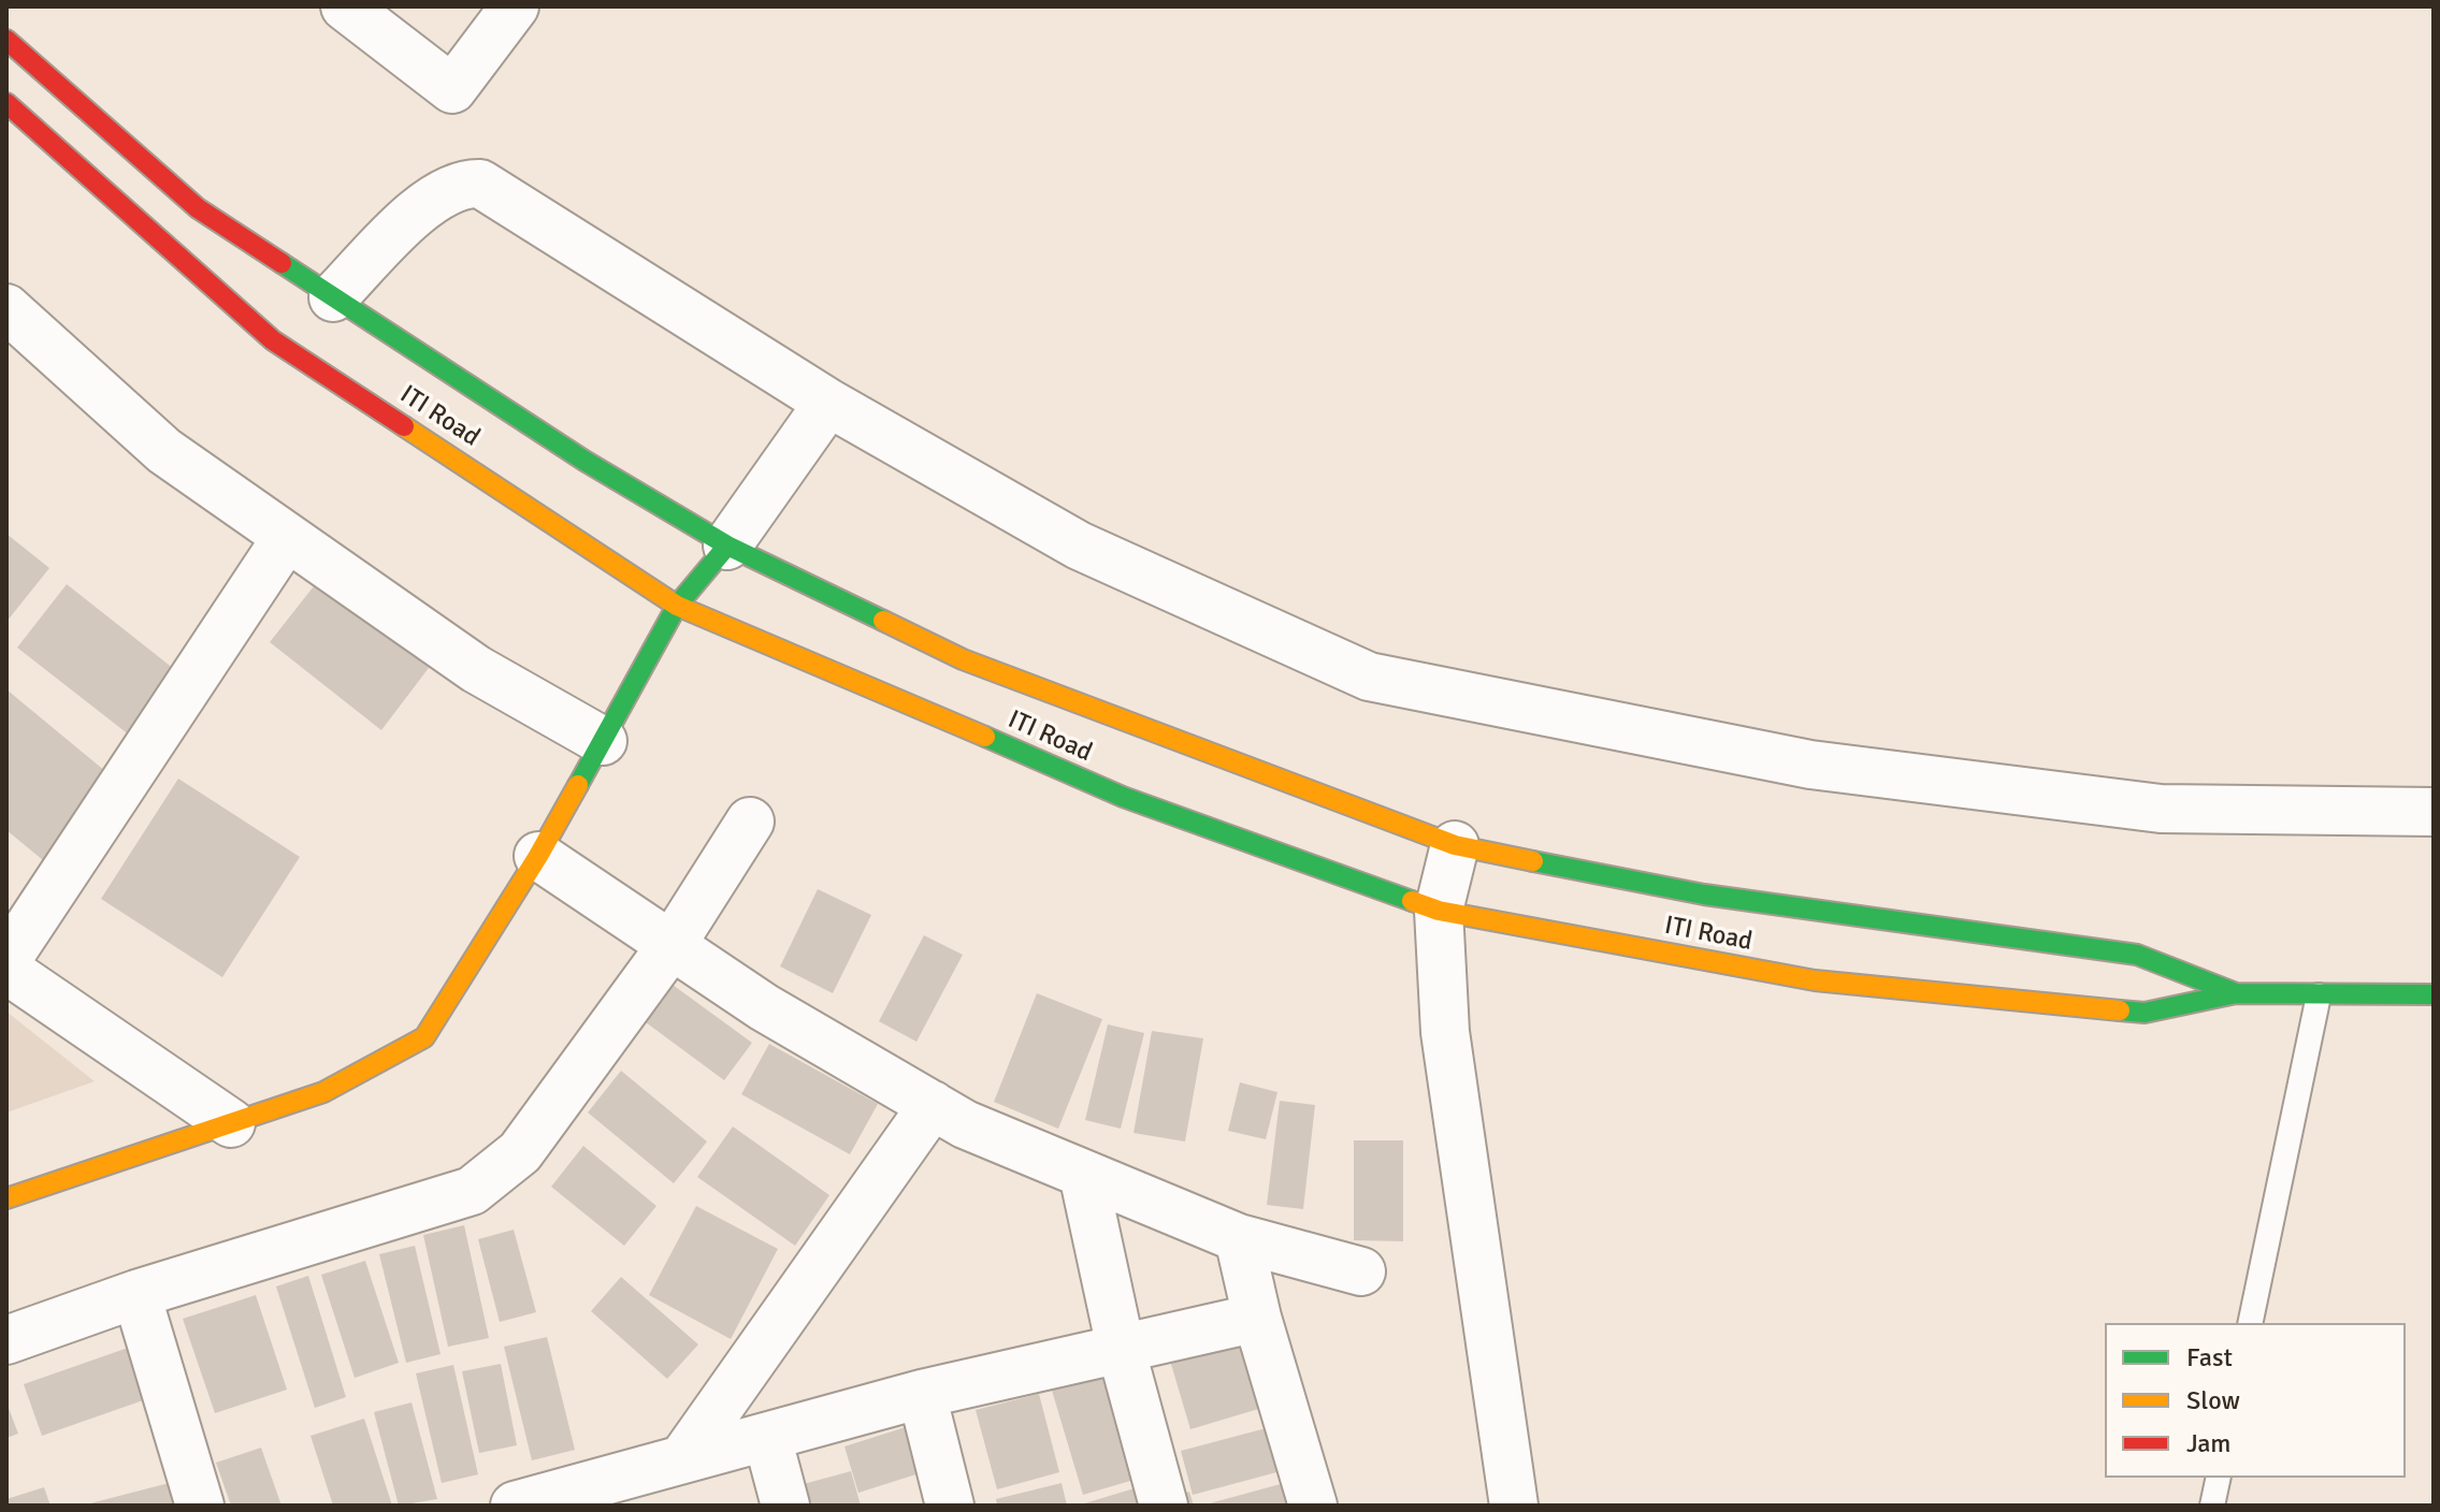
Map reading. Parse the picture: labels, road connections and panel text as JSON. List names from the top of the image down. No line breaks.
{"streets":{"street":["ITI Road"]},"legend":["Fast","Slow","Jam"]}
